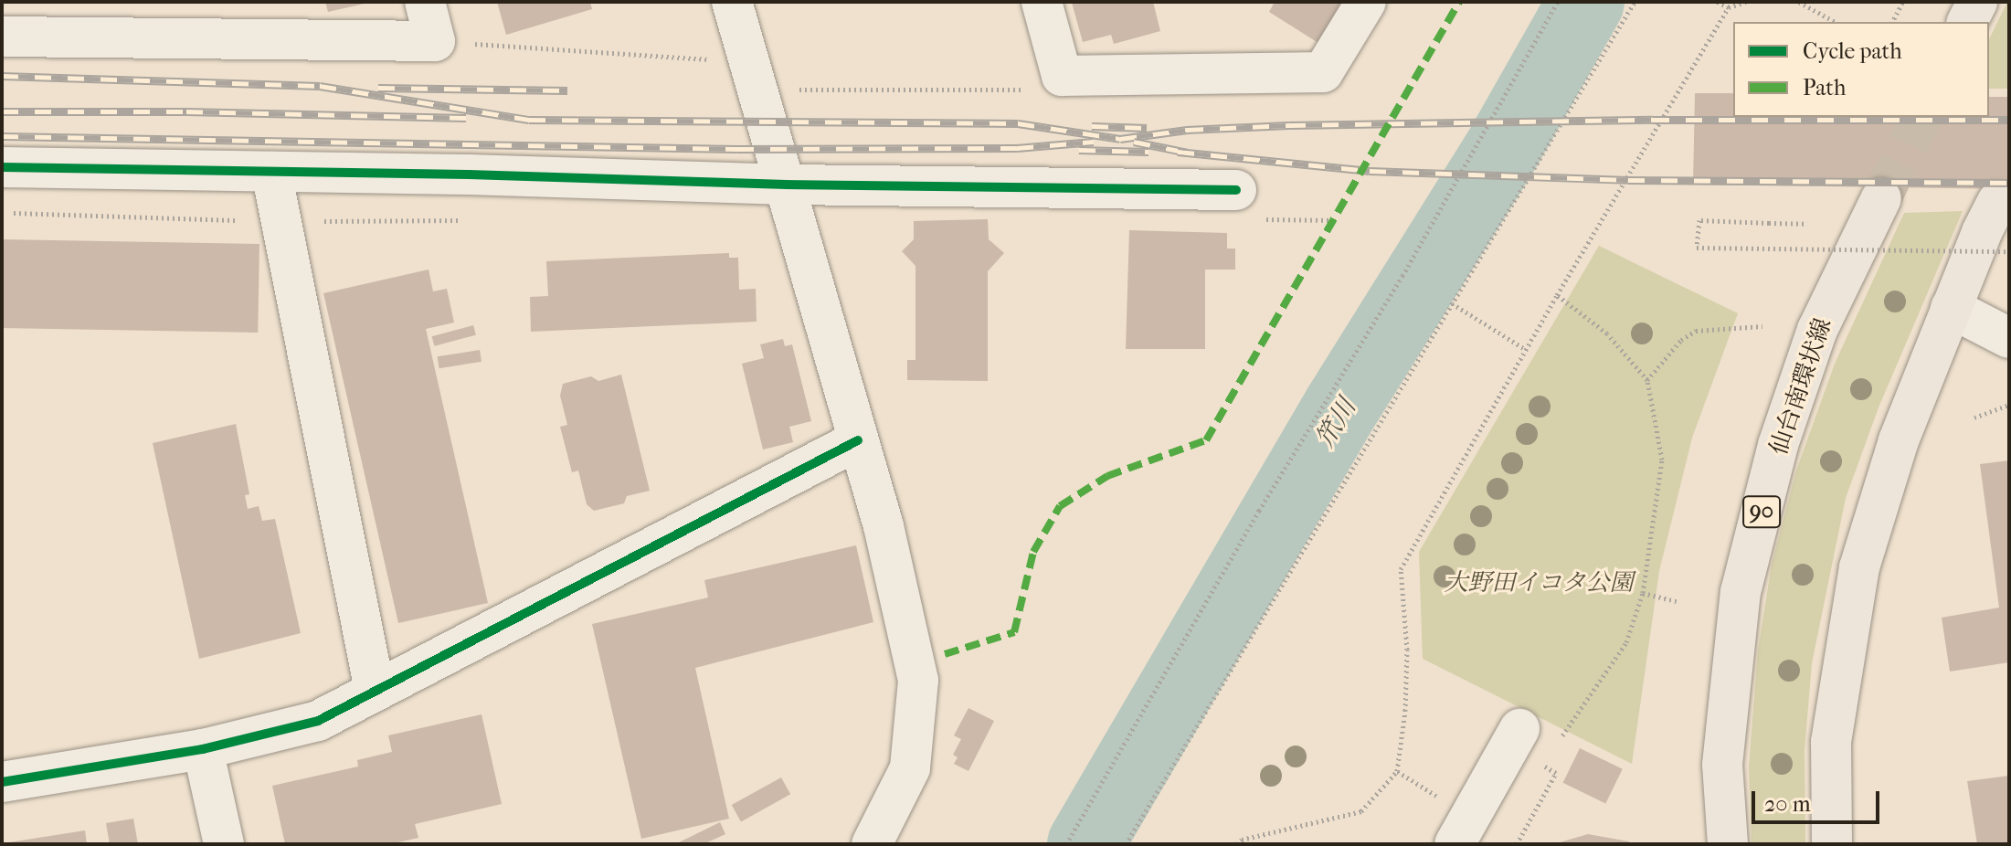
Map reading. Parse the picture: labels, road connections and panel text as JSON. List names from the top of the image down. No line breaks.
{"streets":{"main road":["仙台南環状線","90"]},"water":["笊川"],"parks":["大野田イコタ公園"],"legend":["Cycle path","Path"],"scale_bar":"20 m"}
